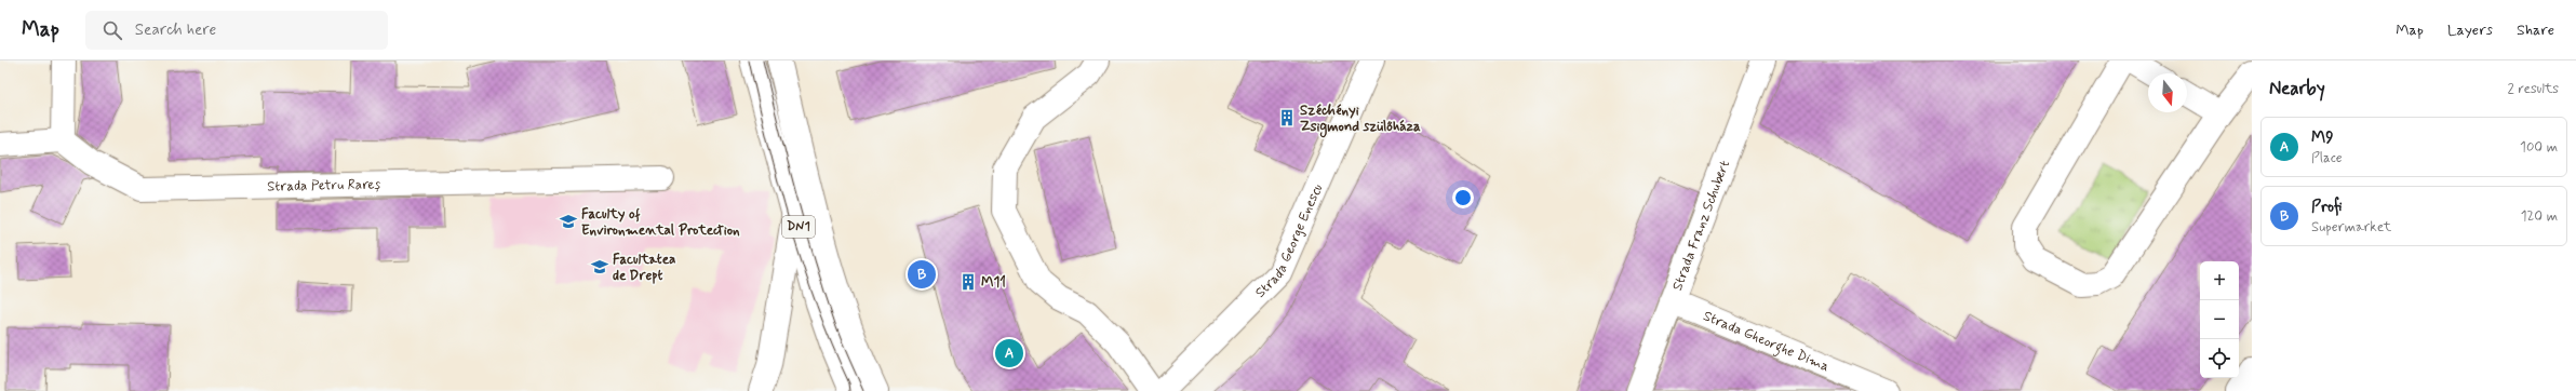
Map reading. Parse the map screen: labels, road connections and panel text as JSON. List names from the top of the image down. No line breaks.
{"streets":{"street":["Strada Petru Rareș","Strada Franz Schubert","DN1","Strada George Enescu","Strada Gheorghe Dima"]},"crossings":[["Strada Franz Schubert","Strada Gheorghe Dima"]],"places":{"building":["Széchényi Zsigmond szülőháza","M11"],"school or university":["Faculty of Environmental Protection","Facultatea de Drept"]},"north":"bottom","page":{"header":"Map","search":"Search here","nav":["Map","Layers","Share"],"heading":["Nearby","2 results"],"list":[{"mark":"A","name":"M9","note":"Place","value":"100 m"},{"mark":"B","name":"Profi","note":"Supermarket","value":"120 m"}],"pins":["B","A"],"map_buttons":["+","−"]}}
